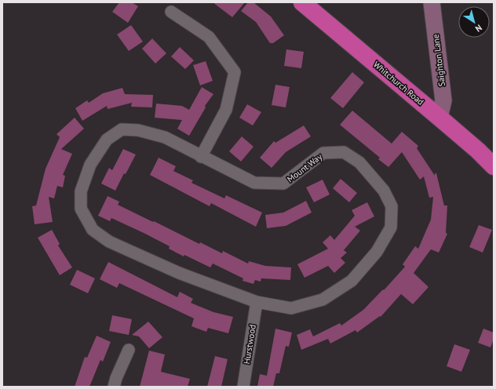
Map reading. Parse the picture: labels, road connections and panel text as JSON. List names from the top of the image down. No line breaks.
{"streets":{"highway":["Whitchurch Road"],"street":["Saighton Lane","Mount Way","Hurstwood"]},"crossings":[["Saighton Lane","Whitchurch Road"],["Mount Way","Hurstwood"]],"north":"bottom right"}
